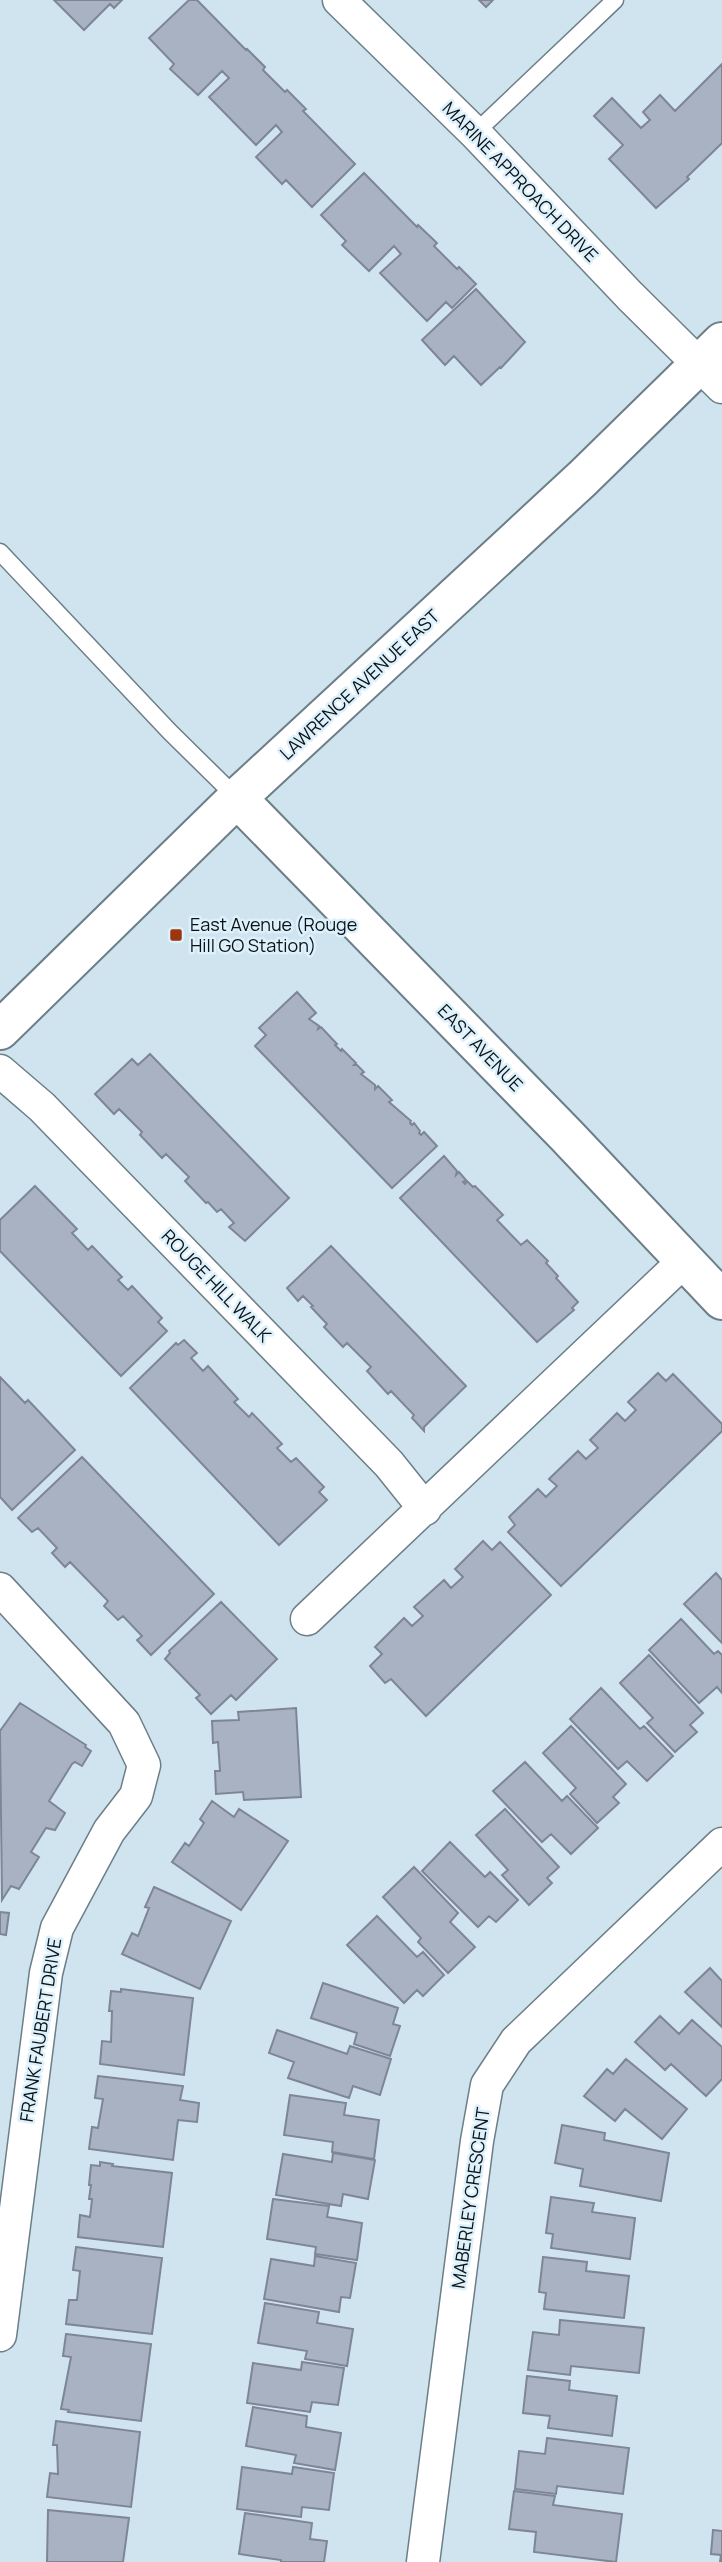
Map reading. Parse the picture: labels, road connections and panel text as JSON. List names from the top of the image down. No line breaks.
{"streets":{"street":["MARINE APPROACH DRIVE","LAWRENCE AVENUE EAST","EAST AVENUE","ROUGE HILL WALK","FRANK FAUBERT DRIVE","MABERLEY CRESCENT"]},"crossings":[["MARINE APPROACH DRIVE","LAWRENCE AVENUE EAST"],["LAWRENCE AVENUE EAST","EAST AVENUE"]],"places":{"transit":["East Avenue (Rouge Hill GO Station)"]}}
